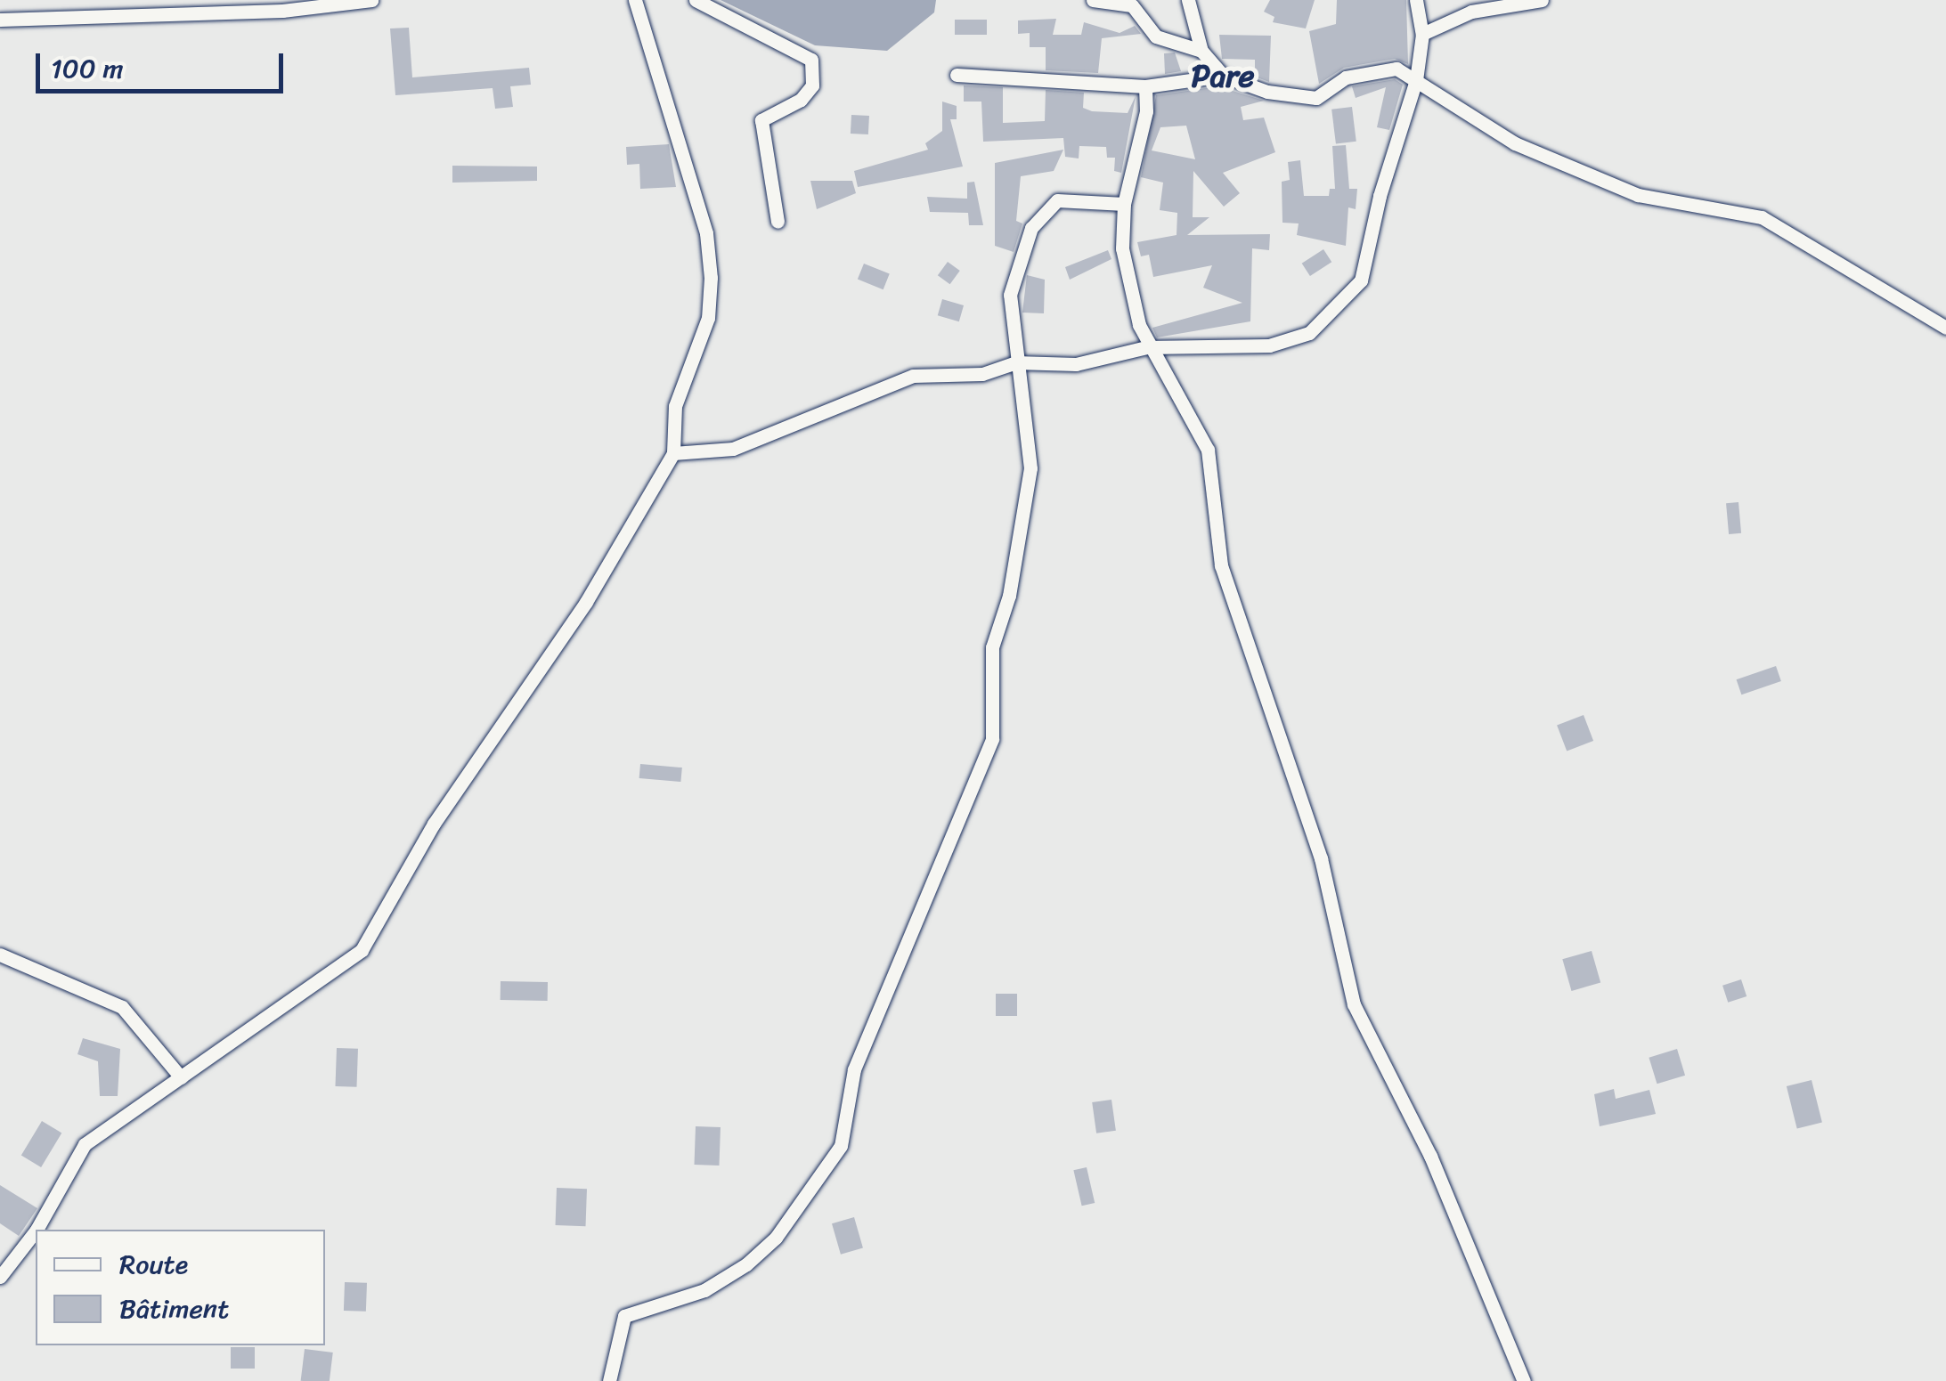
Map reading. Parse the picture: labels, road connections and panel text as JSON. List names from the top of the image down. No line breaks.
{"districts":["Pare"],"legend":["Route","Bâtiment"],"scale_bar":"100 m"}
